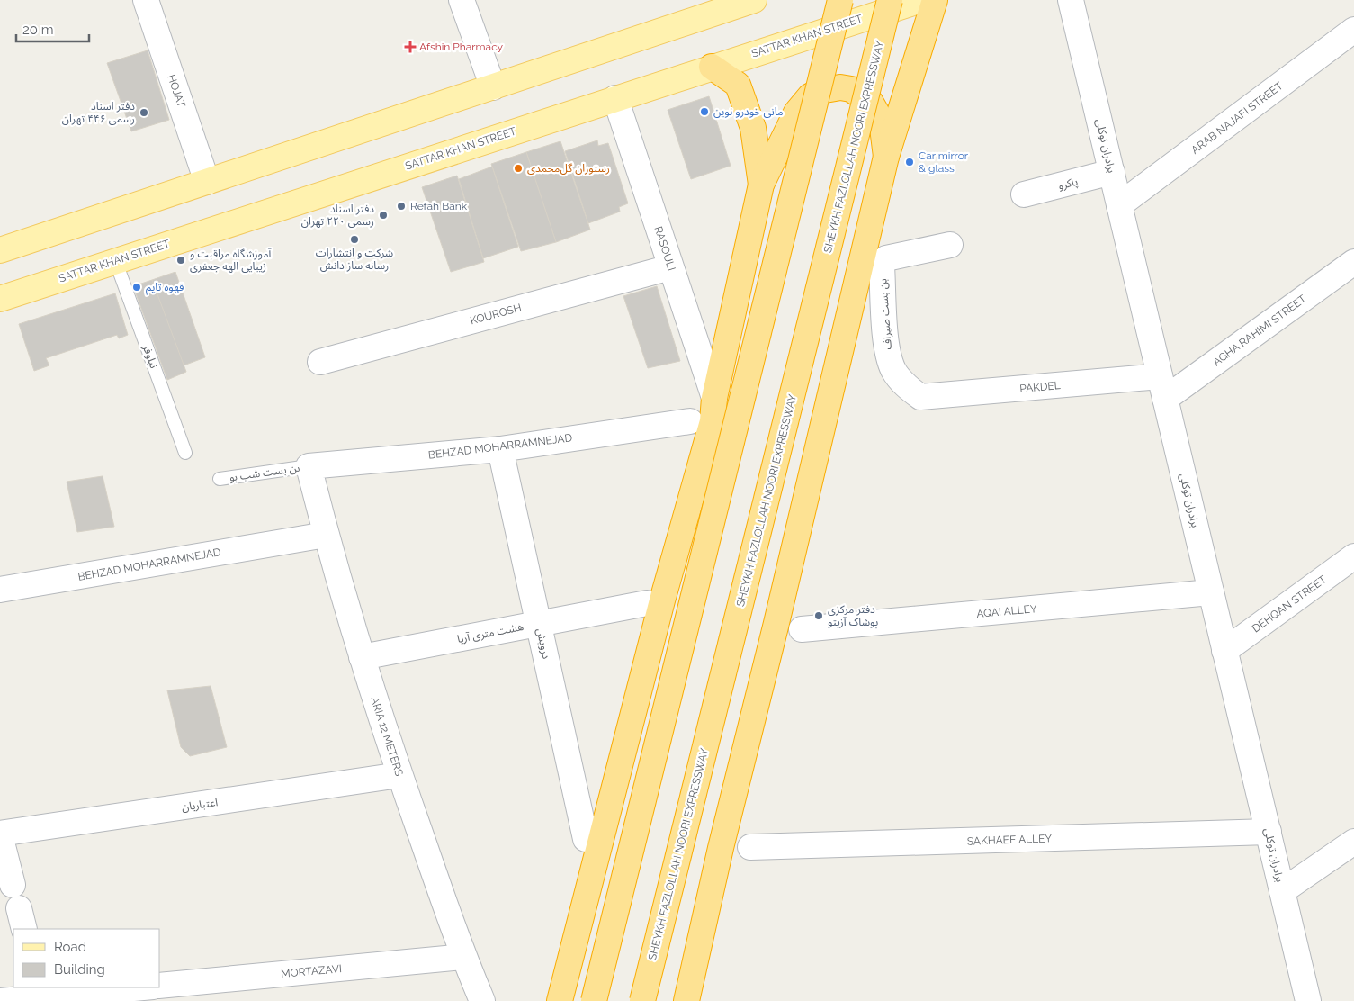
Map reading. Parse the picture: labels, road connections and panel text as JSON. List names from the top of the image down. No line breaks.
{"streets":{"highway":["SHEYKH FAZLOLLAH NOORI EXPRESSWAY"],"main road":["SATTAR KHAN STREET"],"street":["HOJAT","ARAB NAJAFI STREET","برادران توکلی","پاکرو","RASOULI","KOUROSH","بن بست صیراف","AGHA RAHIMI STREET","PAKDEL","BEHZAD MOHARRAMNEJAD","DEHQAN STREET","AQAI ALLEY","هشت متری آریا","درویش","ARIA 12 METERS","اعتباریان","SAKHAEE ALLEY","MORTAZAVI"],"lane":["نیلوفر","بن بست شب بو"]},"crossings":[["SATTAR KHAN STREET","RASOULI"],["SATTAR KHAN STREET","نیلوفر"],["ARAB NAJAFI STREET","برادران توکلی"],["برادران توکلی","پاکرو"],["برادران توکلی","AGHA RAHIMI STREET"],["برادران توکلی","PAKDEL"],["برادران توکلی","DEHQAN STREET"],["برادران توکلی","AQAI ALLEY"],["برادران توکلی","SAKHAEE ALLEY"],["RASOULI","KOUROSH"],["بن بست صیراف","PAKDEL"],["AGHA RAHIMI STREET","PAKDEL"],["BEHZAD MOHARRAMNEJAD","بن بست شب بو"],["BEHZAD MOHARRAMNEJAD","درویش"],["BEHZAD MOHARRAMNEJAD","ARIA 12 METERS"],["بن بست شب بو","ARIA 12 METERS"],["هشت متری آریا","درویش"],["هشت متری آریا","ARIA 12 METERS"],["ARIA 12 METERS","اعتباریان"],["ARIA 12 METERS","MORTAZAVI"]],"places":{"health":["Afshin Pharmacy"],"other":["مانی خودرو نوین","دفتر اسناد رسمی ۴۴۶ تهران","Car mirror & glass","رستوران گل‌محمدی","Refah Bank","دفتر اسناد رسمی ۲۲۰ تهران","شرکت و انتشارات رسانه ساز دانش","آموزشگاه مراقبت و زیبایی الهه جعفری","قهوه تایم","دفتر مرکزی پوشاک آزیتو"]},"legend":["Road","Building"],"scale_bar":"20 m"}
